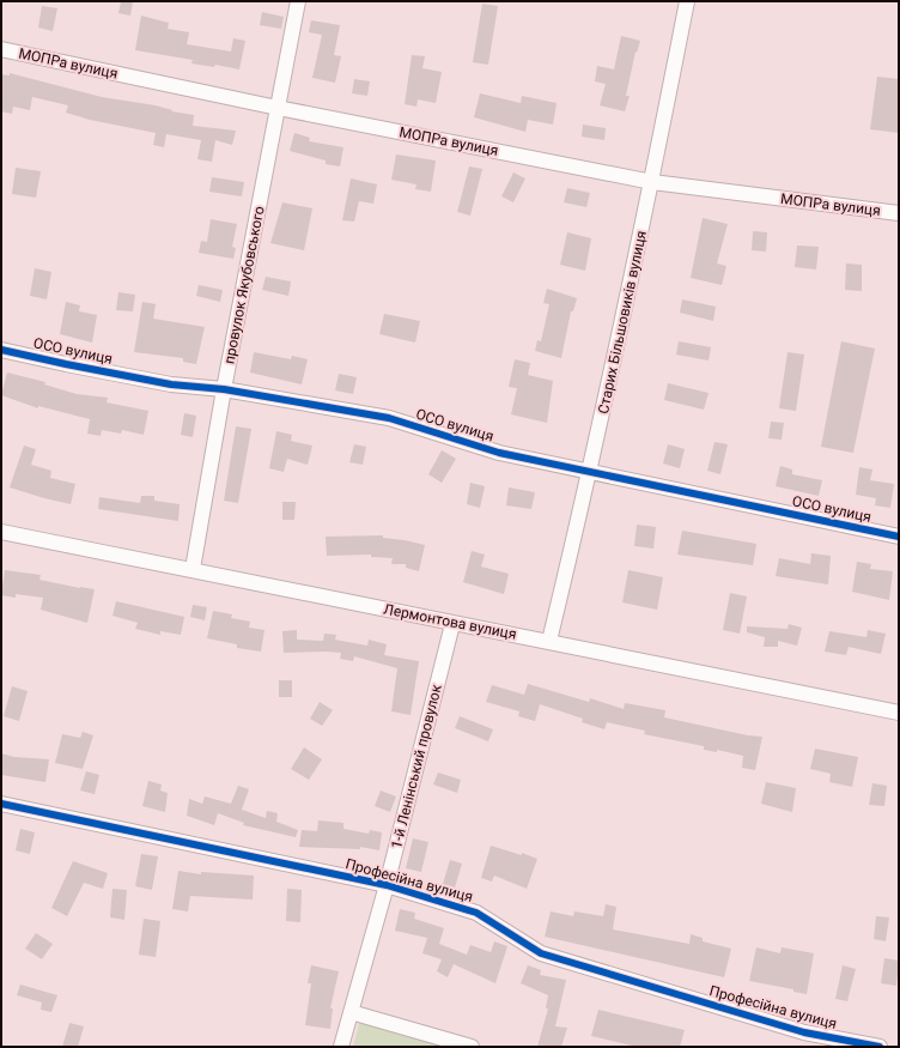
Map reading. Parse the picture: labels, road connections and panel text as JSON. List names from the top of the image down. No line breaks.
{"streets":{"street":["МОПРа вулиця","провулок Якубовського","Старих Більшовиків вулиця","ОСО вулиця","Лермонтова вулиця","1-й Ленінський провулок","Професійна вулиця"]},"crossings":[["МОПРа вулиця","провулок Якубовського"],["МОПРа вулиця","Старих Більшовиків вулиця"],["провулок Якубовського","ОСО вулиця"],["провулок Якубовського","Лермонтова вулиця"],["Старих Більшовиків вулиця","ОСО вулиця"],["Старих Більшовиків вулиця","Лермонтова вулиця"],["Лермонтова вулиця","1-й Ленінський провулок"],["1-й Ленінський провулок","Професійна вулиця"]]}
